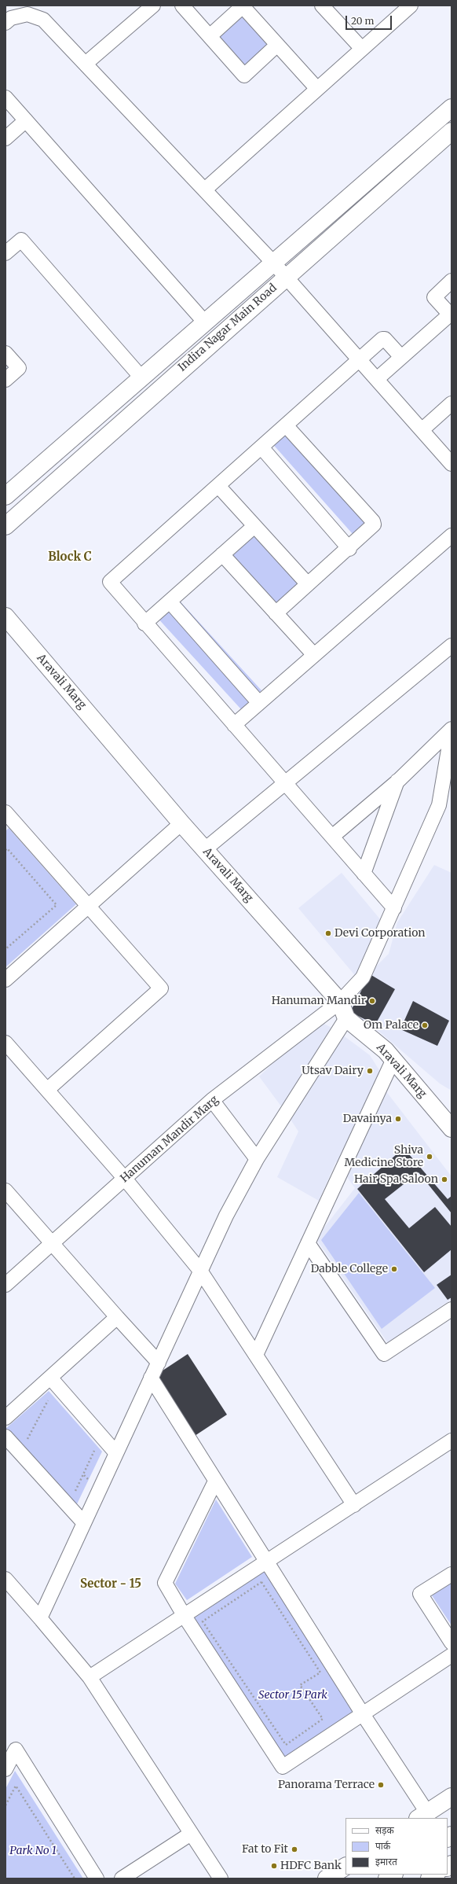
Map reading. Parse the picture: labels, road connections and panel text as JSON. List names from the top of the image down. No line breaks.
{"streets":{"main road":["Indira Nagar Main Road","Aravali Marg"],"street":["Hanuman Mandir Marg"]},"crossings":[["Aravali Marg","Hanuman Mandir Marg"]],"districts":["Block C","Sector - 15"],"parks":["Sector 15 Park","Park No 1"],"places":["Devi Corporation","Hanuman Mandir","Om Palace","Utsav Dairy","Davainya","Shiva Medicine Store","Hair Spa Saloon","Dabble College","Panorama Terrace","Fat to Fit","HDFC Bank"],"legend":["सड़क","पार्क","इमारत"],"scale_bar":"20 m"}
